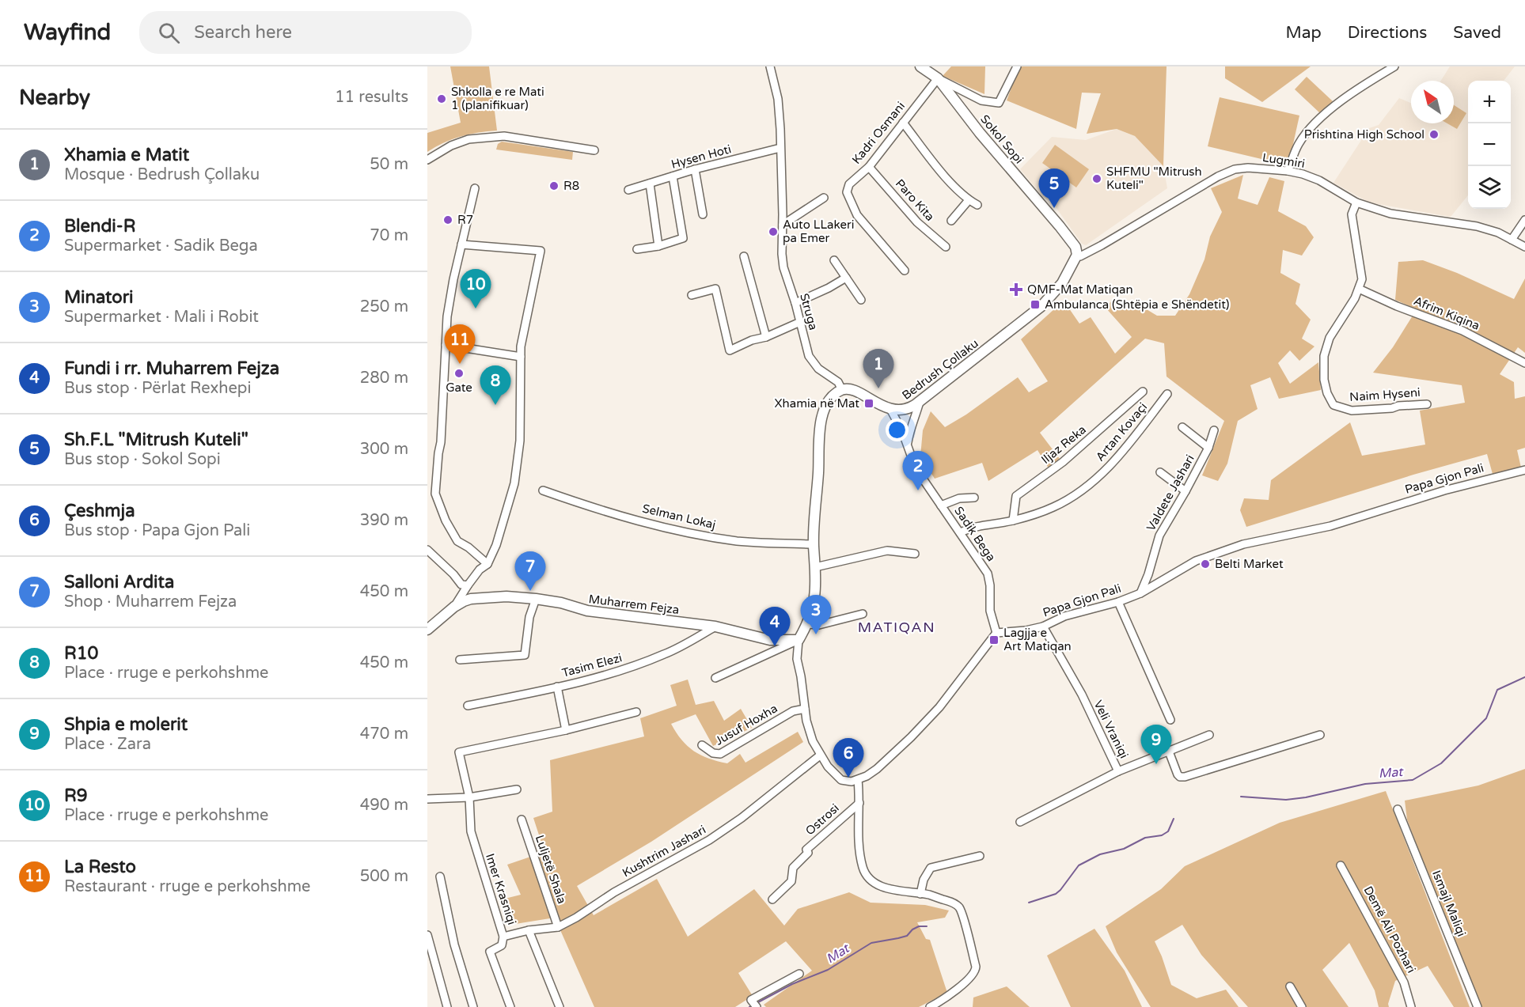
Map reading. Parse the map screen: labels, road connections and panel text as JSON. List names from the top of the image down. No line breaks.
{"streets":{"street":["Kadri Osmani","Sokol Sopi","Hysen Hoti","Lugmiri","Paro Kita","Struga","Afrim Kiqina","Bedrush Çollaku","Naim Hyseni","Artan Kovaçi","Iljaz Reka","Papa Gjon Pali","Valdete Jashari","Selman Lokaj","Sadik Bega","Muharrem Fejza","Tasim Elezi","Jusuf Hoxha","Veli Vraniqi","Ostrosi","Kushtrim Jashari","Luljetë Shala","Imer Krasniqi","Ismajl Maliqi","Demë Ali Pozhari"]},"crossings":[["Kadri Osmani","Sokol Sopi"],["Kadri Osmani","Paro Kita"],["Sokol Sopi","Lugmiri"],["Sokol Sopi","Bedrush Çollaku"],["Hysen Hoti","Struga"],["Lugmiri","Bedrush Çollaku"],["Lugmiri","Naim Hyseni"],["Struga","Bedrush Çollaku"],["Afrim Kiqina","Naim Hyseni"],["Bedrush Çollaku","Sadik Bega"],["Artan Kovaçi","Iljaz Reka"],["Artan Kovaçi","Sadik Bega"],["Papa Gjon Pali","Valdete Jashari"],["Papa Gjon Pali","Sadik Bega"],["Papa Gjon Pali","Veli Vraniqi"],["Muharrem Fejza","Tasim Elezi"],["Kushtrim Jashari","Luljetë Shala"],["Kushtrim Jashari","Imer Krasniqi"]],"districts":["MATIQAN"],"water":["Mat"],"places":{"other":["Shkolla e re Mati 1 (planifikuar)","Prishtina High School","SHFMU \"Mitrush Kuteli\"","R8","R7","Auto LLakeri pa Emer","Gate","Belti Market"],"health":["QMF-Mat Matiqan"],"transit":["Ambulanca (Shtëpia e Shëndetit)","Xhamia në Mat","Lagjja e Art Matiqan"]},"north":"top left","page":{"header":"Wayfind","search":"Search here","nav":["Map","Directions","Saved"],"heading":["Nearby","11 results"],"map_buttons":["+","−"],"list":[{"mark":"1","name":"Xhamia e Matit","note":"Mosque · Bedrush Çollaku","value":"50 m"},{"mark":"2","name":"Blendi-R","note":"Supermarket · Sadik Bega","value":"70 m"},{"mark":"3","name":"Minatori","note":"Supermarket · Mali i Robit","value":"250 m"},{"mark":"4","name":"Fundi i rr. Muharrem Fejza","note":"Bus stop · Përlat Rexhepi","value":"280 m"},{"mark":"5","name":"Sh.F.L \"Mitrush Kuteli\"","note":"Bus stop · Sokol Sopi","value":"300 m"},{"mark":"6","name":"Çeshmja","note":"Bus stop · Papa Gjon Pali","value":"390 m"},{"mark":"7","name":"Salloni Ardita","note":"Shop · Muharrem Fejza","value":"450 m"},{"mark":"8","name":"R10","note":"Place · rruge e perkohshme","value":"450 m"},{"mark":"9","name":"Shpia e molerit","note":"Place · Zara","value":"470 m"},{"mark":"10","name":"R9","note":"Place · rruge e perkohshme","value":"490 m"},{"mark":"11","name":"La Resto","note":"Restaurant · rruge e perkohshme","value":"500 m"}],"pins":["5","10","11","1","8","2","7","3","4","9","6"]}}
